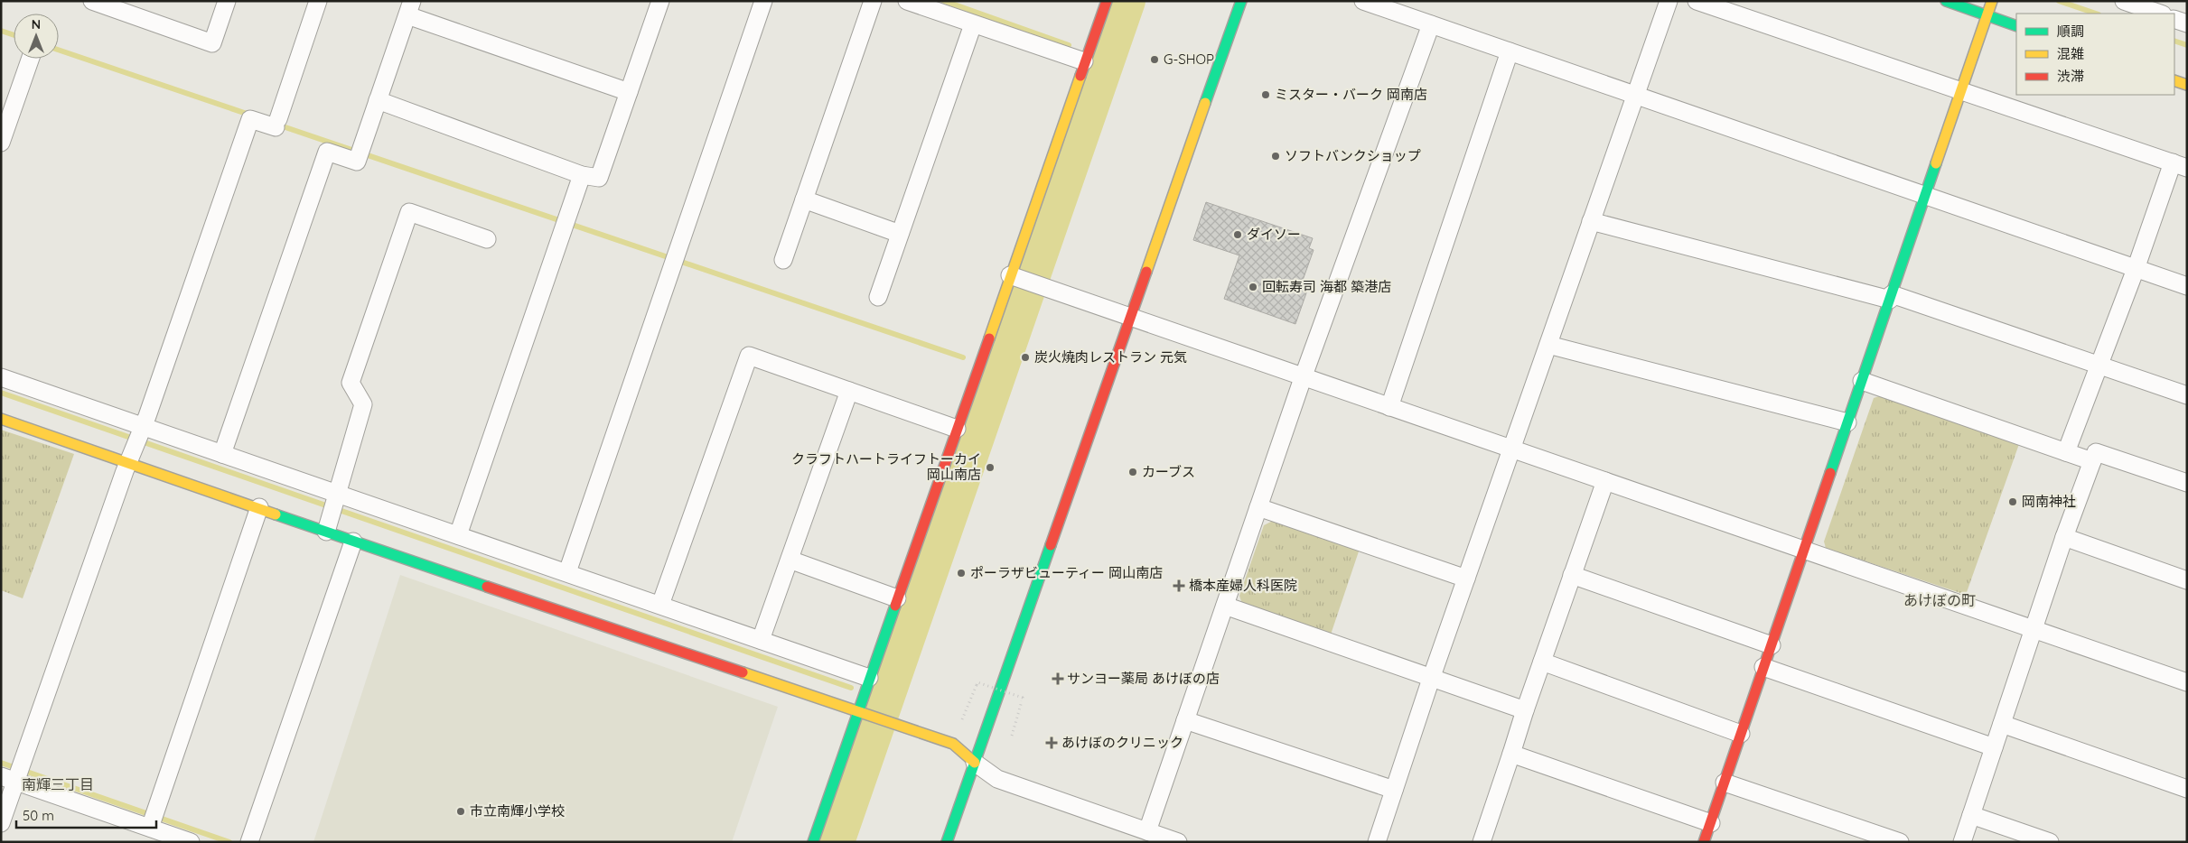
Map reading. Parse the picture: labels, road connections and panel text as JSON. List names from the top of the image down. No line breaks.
{"districts":["あけぼの町","南輝三丁目"],"places":{"other":["G-SHOP","ミスター・バーク 岡南店","ソフトバンクショップ","ダイソー","回転寿司 海都 築港店","炭火焼肉レストラン 元気","クラフトハートライフトーカイ 岡山南店","カーブス","岡南神社","ポーラザビューティー 岡山南店","市立南輝小学校"],"health":["橋本産婦人科医院","サンヨー薬局 あけぼの店","あけぼのクリニック"]},"legend":["順調","混雑","渋滞"],"scale_bar":"50 m","north":"top"}
